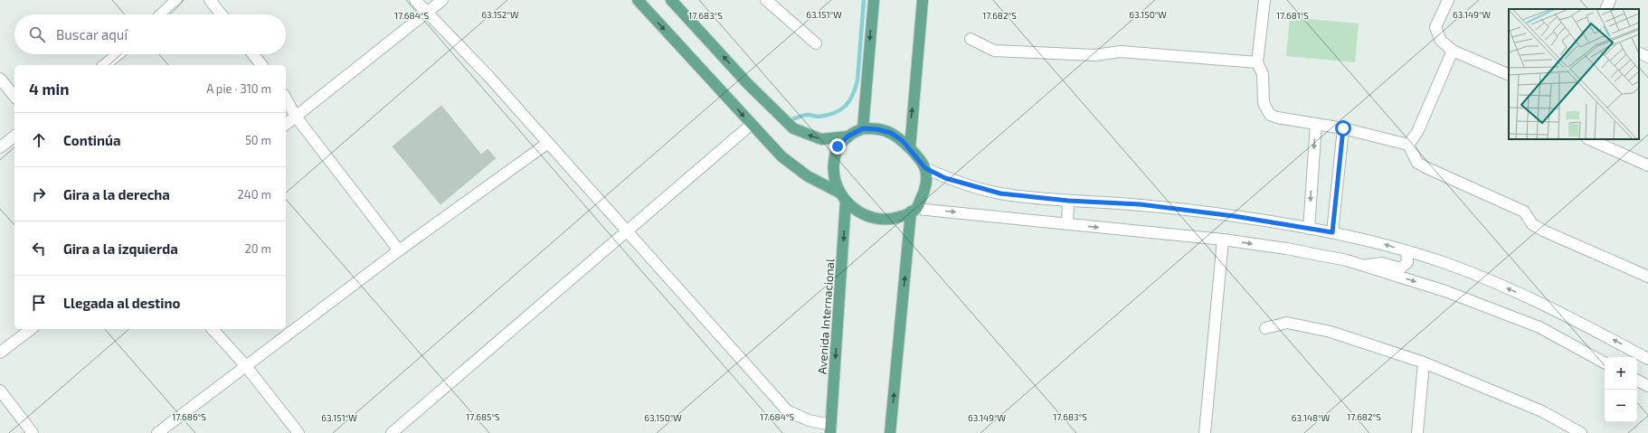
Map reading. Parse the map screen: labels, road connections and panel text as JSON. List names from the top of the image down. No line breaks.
{"streets":{"main road":["Avenida Internacional"]},"page":{"search":"Buscar aquí","heading":["4 min","A pie · 310 m"],"list":[["Continúa","50 m"],["Gira a la derecha","240 m"],["Gira a la izquierda","20 m"],"Llegada al destino"],"map_buttons":["+","−"]},"coordinates":["63.152°W","63.151°W","63.150°W","63.149°W","17.682°S","17.684°S","17.683°S","17.681°S","17.686°S","17.685°S","63.148°W"]}
